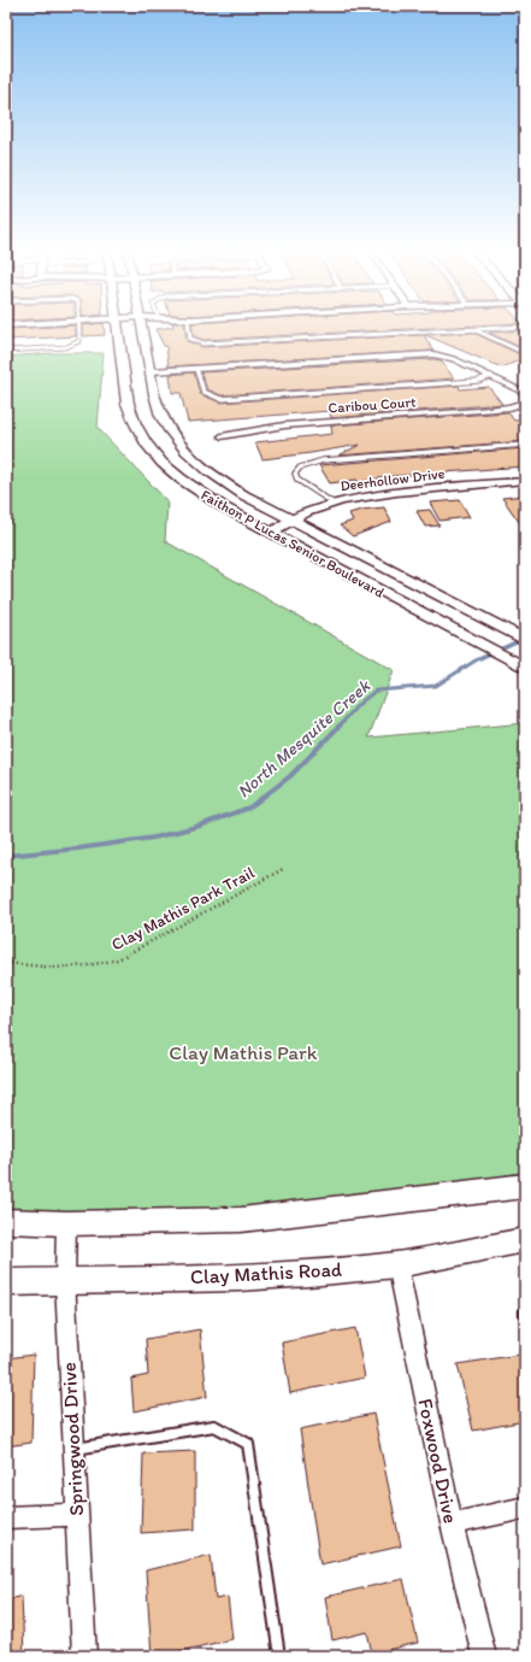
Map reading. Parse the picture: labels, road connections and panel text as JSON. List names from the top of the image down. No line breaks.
{"streets":{"main road":["Faithon P Lucas Senior Boulevard","Clay Mathis Road"],"street":["Caribou Court","Deerhollow Drive","Springwood Drive","Foxwood Drive"],"path":["Clay Mathis Park Trail"]},"crossings":[["Deerhollow Drive","Faithon P Lucas Senior Boulevard"],["Clay Mathis Road","Springwood Drive"],["Clay Mathis Road","Foxwood Drive"]],"water":["North Mesquite Creek"],"parks":["Clay Mathis Park"]}
